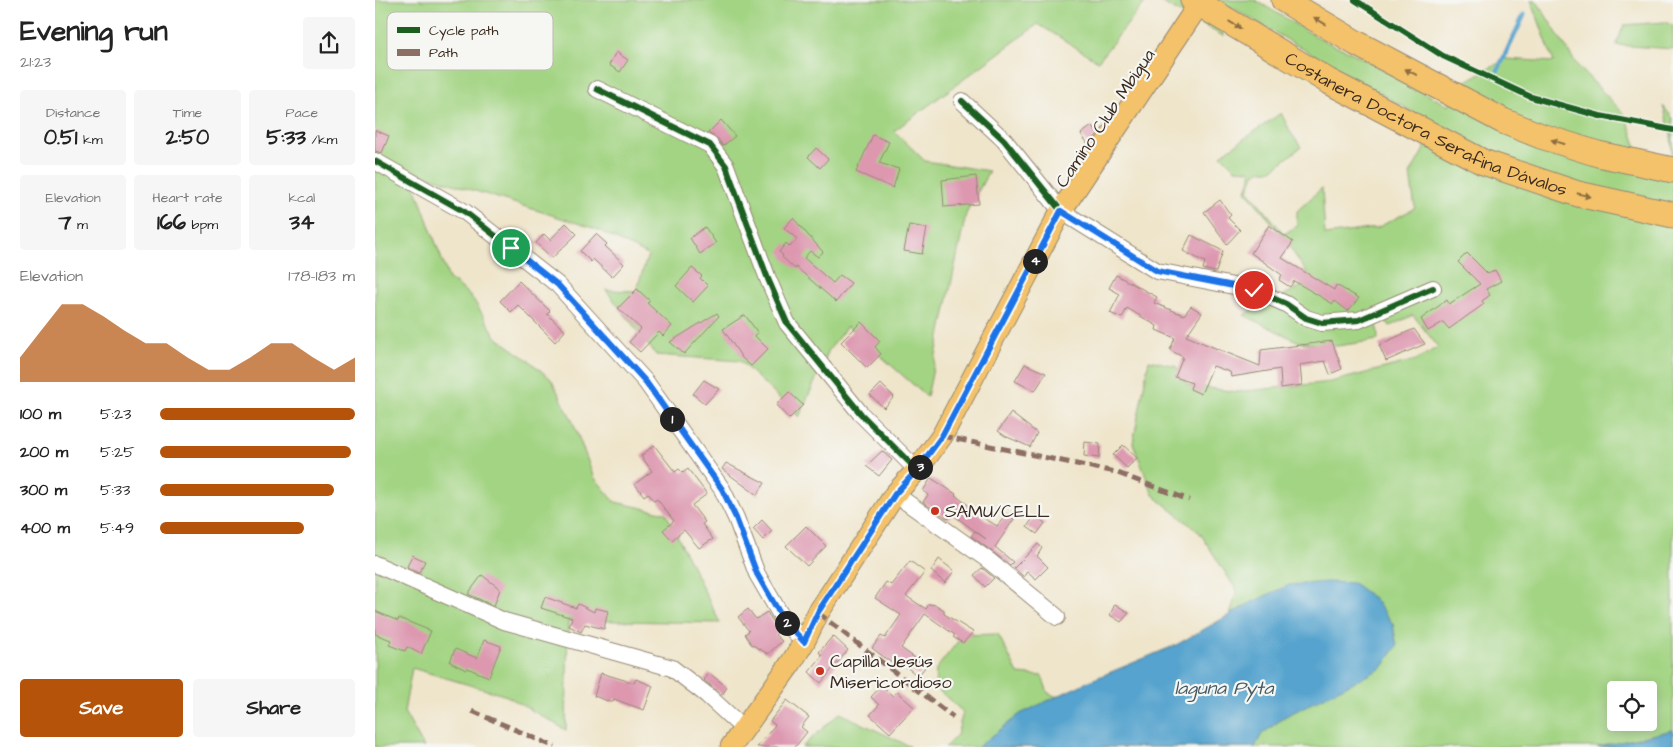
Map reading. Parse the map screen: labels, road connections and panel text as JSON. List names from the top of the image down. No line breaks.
{"streets":{"highway":["Costanera Doctora Serafina Dávalos"],"main road":["Camino Club Mbigua"]},"crossings":[["Camino Club Mbigua","Costanera Doctora Serafina Dávalos"]],"water":["laguna Pyta"],"places":["SAMU/CELL","Capilla Jesús Misericordioso"],"legend":["Cycle path","Path"],"page":{"heading":["Evening run","21:23"],"stats":[["Distance","0.51 km"],["Time","2:50"],["Pace","5:33 /km"],["Elevation","7 m"],["Heart rate","166 bpm"],["kcal","34"]],"pins":["4","1","3","2"],"chart":["Elevation","178–183 m"],"list":[{"name":"100 m","note":"5:23"},{"name":"200 m","note":"5:25"},{"name":"300 m","note":"5:33"},{"name":"400 m","note":"5:49"}],"buttons":["Save","Share"]}}
